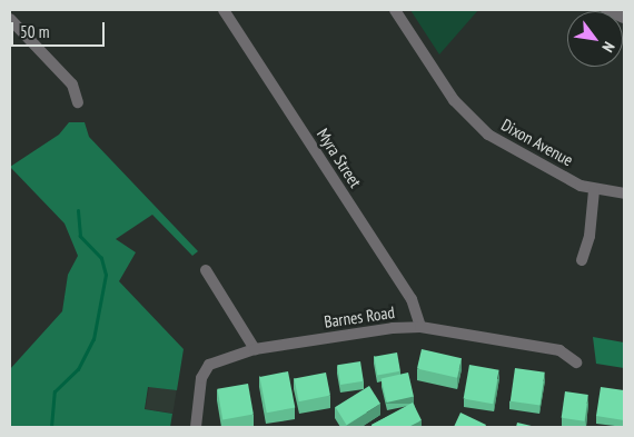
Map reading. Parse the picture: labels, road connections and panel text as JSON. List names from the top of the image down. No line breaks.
{"streets":{"street":["Dixon Avenue","Myra Street","Barnes Road"]},"crossings":[["Myra Street","Barnes Road"]],"scale_bar":"50 m","north":"bottom right"}
